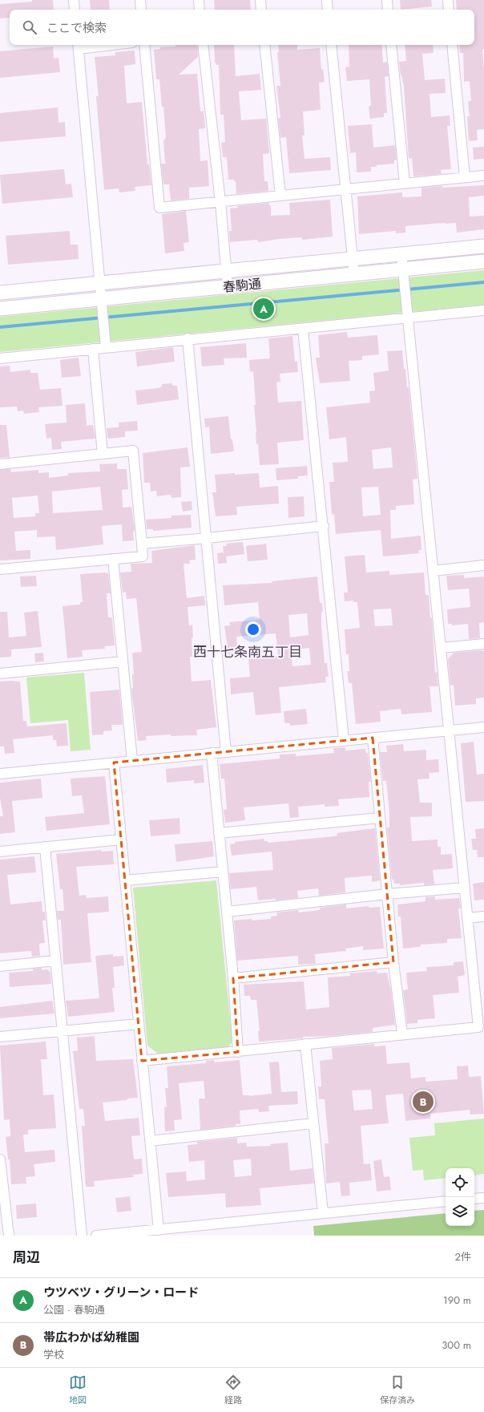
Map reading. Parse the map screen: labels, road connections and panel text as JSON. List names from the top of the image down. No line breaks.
{"streets":{"street":["春駒通"]},"districts":["西十七条南五丁目"],"page":{"search":"ここで検索","pins":["A","B"],"heading":["周辺","2件"],"list":[{"mark":"A","name":"ウツベツ・グリーン・ロード","note":"公園 · 春駒通","value":"190 m"},{"mark":"B","name":"帯広わかば幼稚園","note":"学校","value":"300 m"}],"nav":["地図","経路","保存済み"]}}
